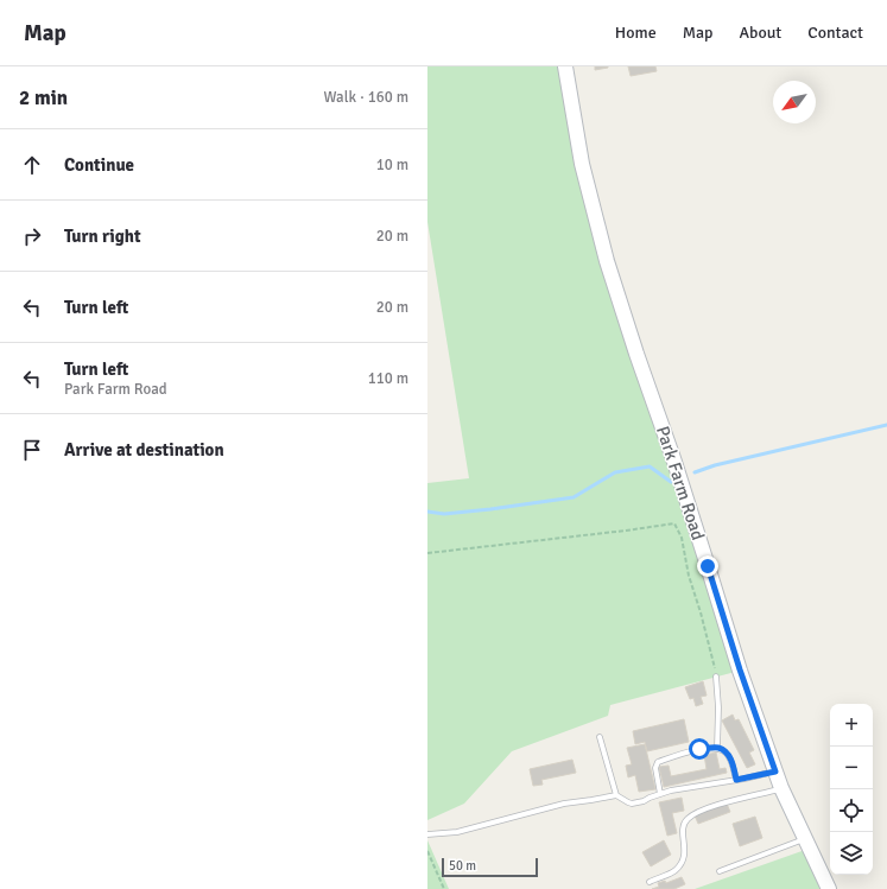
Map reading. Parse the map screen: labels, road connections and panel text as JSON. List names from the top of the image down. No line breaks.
{"streets":{"street":["Park Farm Road"]},"scale_bar":"50 m","north":"bottom left","page":{"header":"Map","nav":["Home","Map","About","Contact"],"heading":["2 min","Walk · 160 m"],"list":[["Continue","10 m"],["Turn right","20 m"],["Turn left","20 m"],["Turn left","Park Farm Road","110 m"],"Arrive at destination"],"map_buttons":["+","−"],"scale":"50 m"}}
